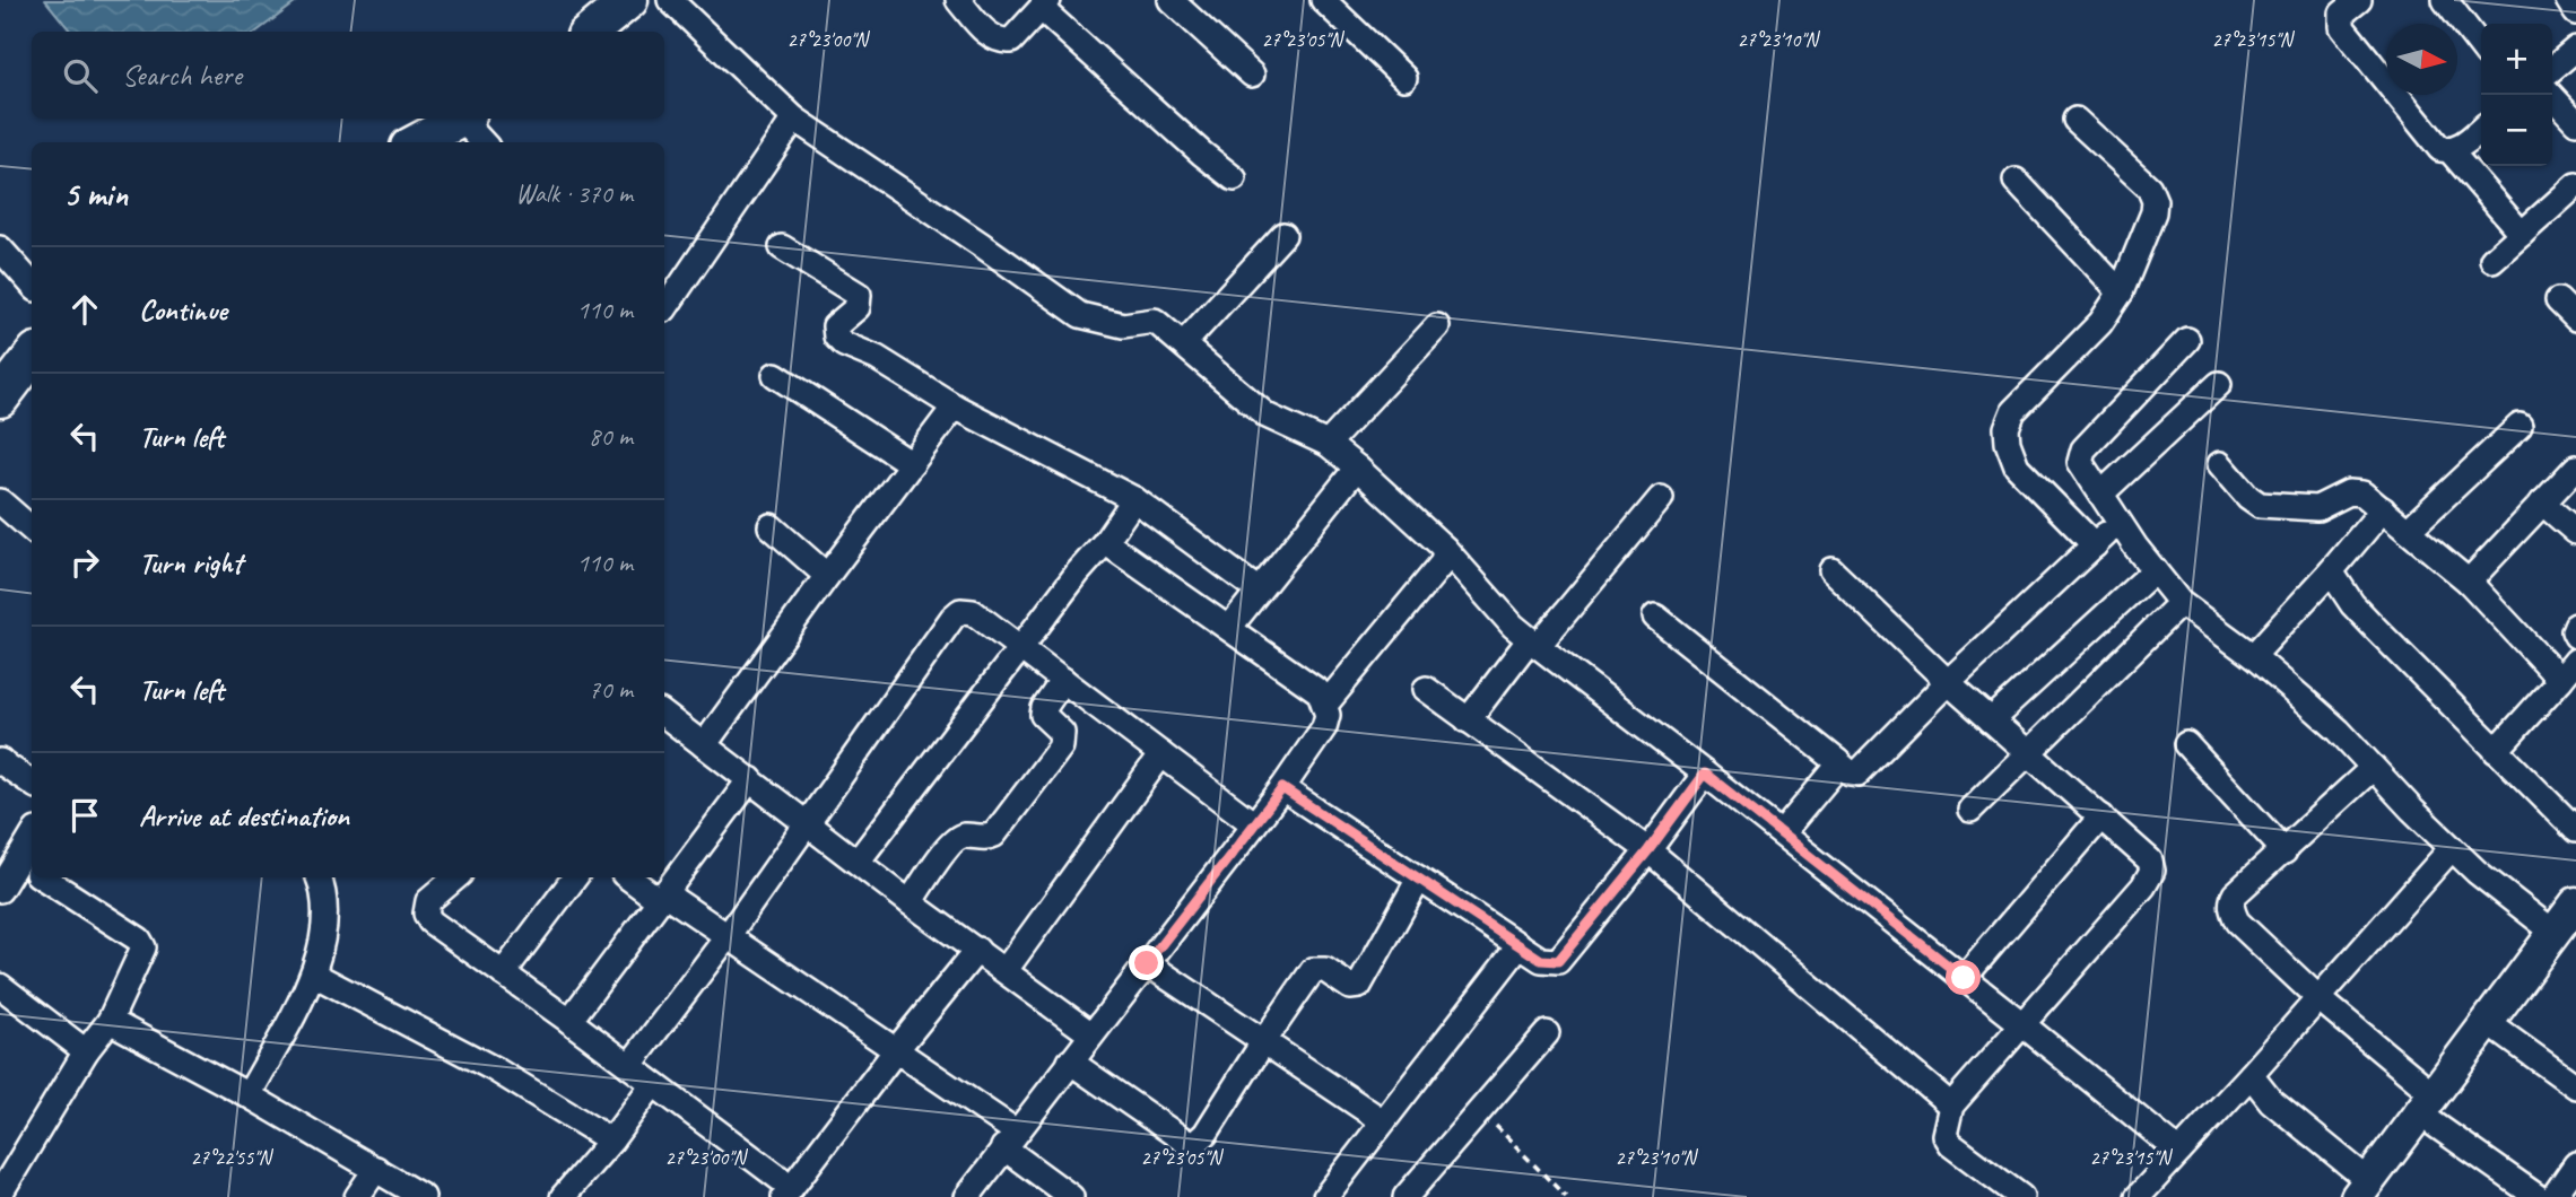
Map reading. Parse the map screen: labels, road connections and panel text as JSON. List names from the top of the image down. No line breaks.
{"north":"right","page":{"map_buttons":["+","−"],"search":"Search here","heading":["5 min","Walk · 370 m"],"list":[["Continue","110 m"],["Turn left","80 m"],["Turn right","110 m"],["Turn left","70 m"],"Arrive at destination"]},"coordinates":["27°23'00\"N","27°23'05\"N","27°23'10\"N","27°23'15\"N","27°22'55\"N"]}
